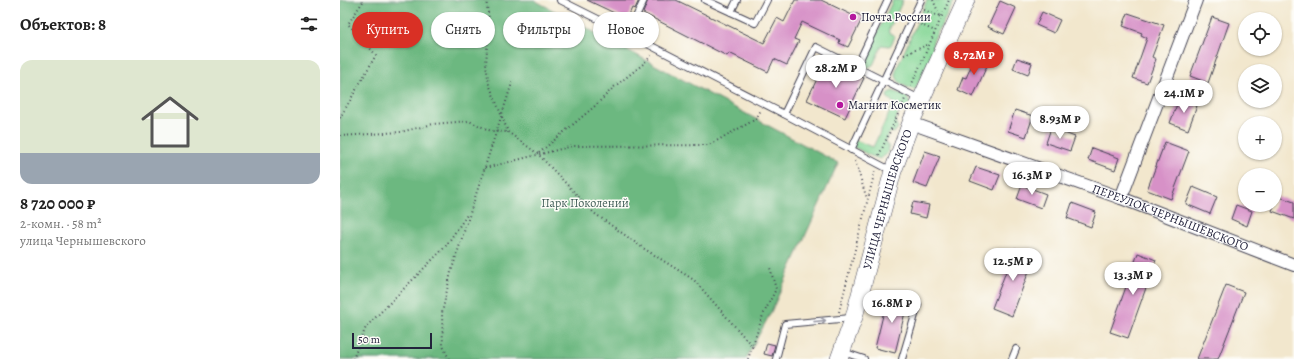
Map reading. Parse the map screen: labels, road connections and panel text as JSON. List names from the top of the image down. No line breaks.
{"streets":{"street":["УЛИЦА ЧЕРНЫШЕВСКОГО","ПЕРЕУЛОК ЧЕРНЫШЕВСКОГО"]},"crossings":[["УЛИЦА ЧЕРНЫШЕВСКОГО","ПЕРЕУЛОК ЧЕРНЫШЕВСКОГО"]],"parks":["Парк Поколений"],"places":["Почта России","Магнит Косметик"],"scale_bar":"50 m","page":{"heading":"Объектов: 8","map_buttons":["+","−"],"chip":["Купить","Снять","Фильтры","Новое"],"price":["8.72M ₽","28.2M ₽","24.1M ₽","8.93M ₽","16.3M ₽","12.5M ₽","13.3M ₽","16.8M ₽"],"list":[{"name":"8 720 000 ₽","note":"2-комн. · 58 m² · улица Чернышевского"}],"scale":"50 m"}}
